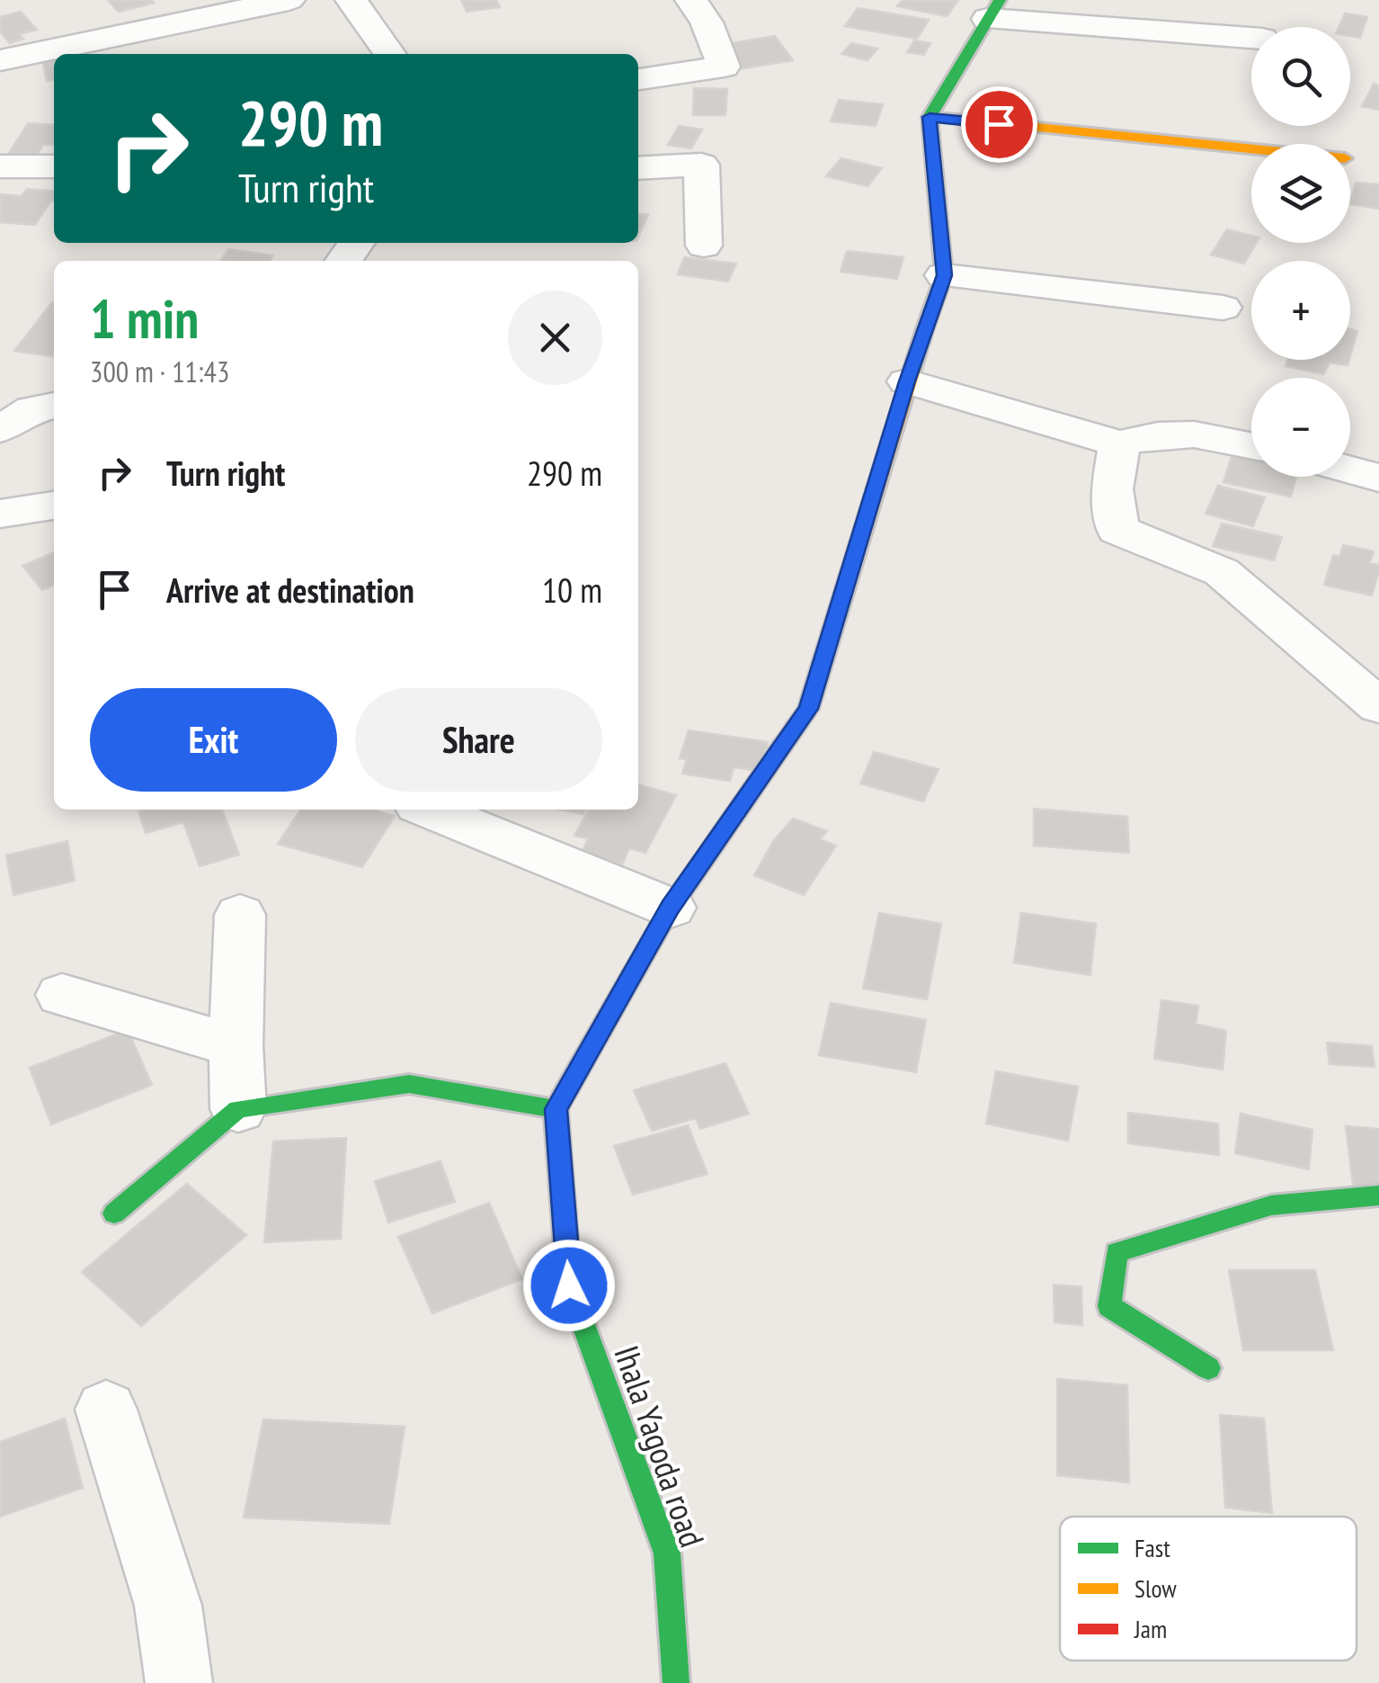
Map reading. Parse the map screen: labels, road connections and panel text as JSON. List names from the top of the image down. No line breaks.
{"streets":{"street":["Ihala Yagoda road"]},"legend":["Fast","Slow","Jam"],"page":{"map_buttons":["+","−"],"turn":["290 m","Turn right"],"heading":["1 min","300 m · 11:43"],"list":[{"name":"Turn right","value":"290 m"},{"name":"Arrive at destination","value":"10 m"}],"buttons":["Exit","Share"]}}
